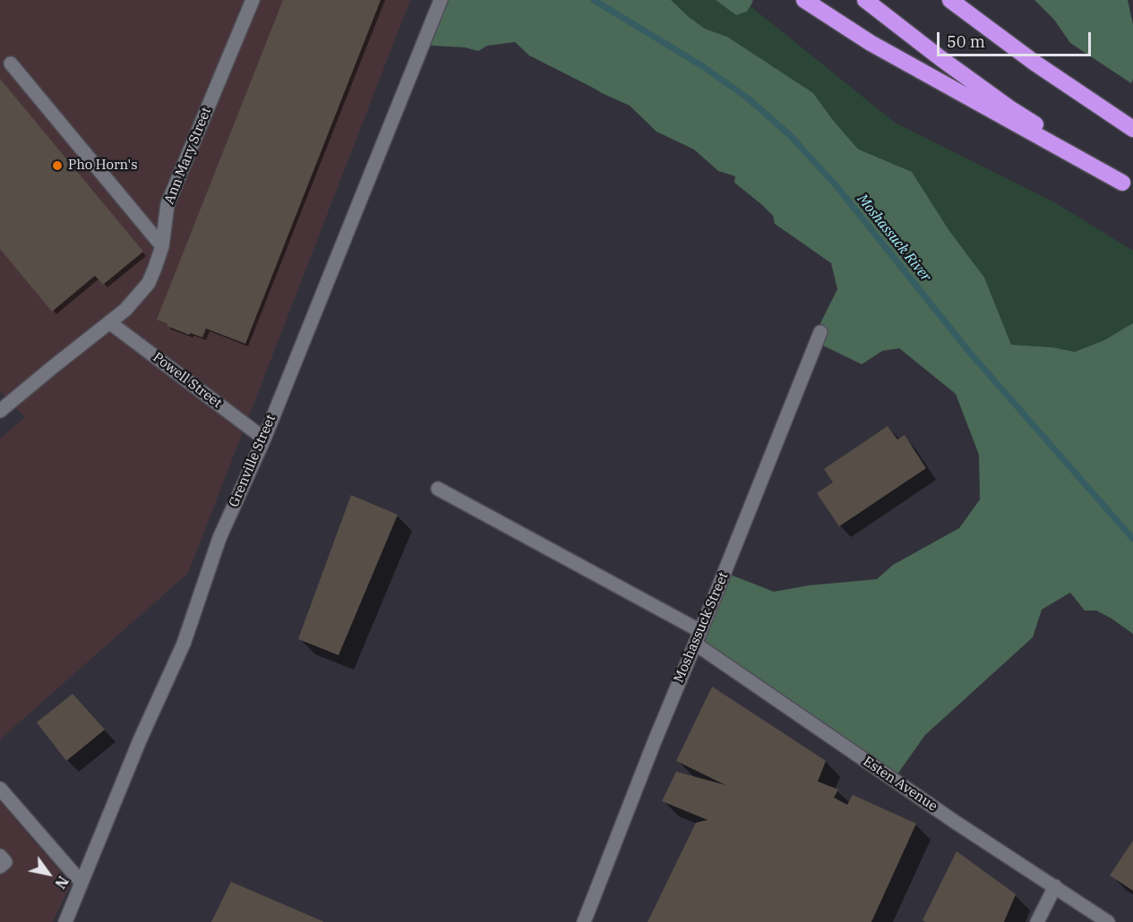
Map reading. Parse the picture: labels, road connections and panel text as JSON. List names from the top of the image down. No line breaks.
{"streets":{"street":["Ann Mary Street","Powell Street","Grenville Street","Moshassuck Street","Esten Avenue"]},"crossings":[["Ann Mary Street","Powell Street"],["Powell Street","Grenville Street"],["Moshassuck Street","Esten Avenue"]],"water":["Moshassuck River"],"places":["Pho Horn's"],"scale_bar":"50 m","north":"bottom right"}
